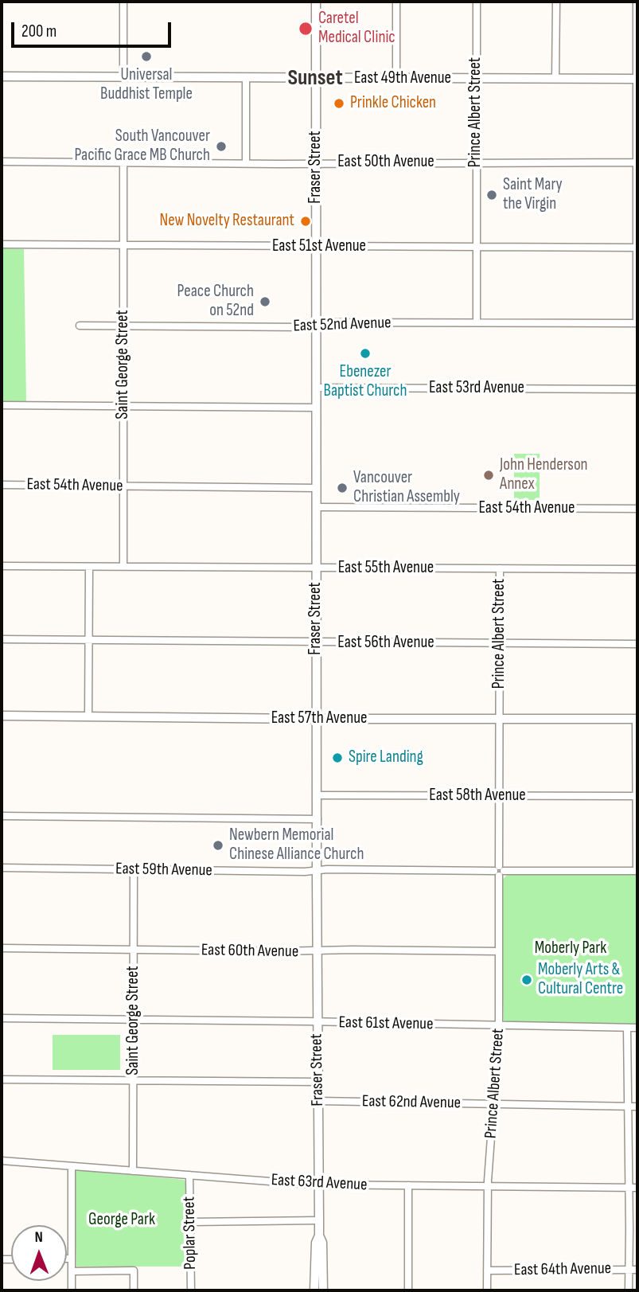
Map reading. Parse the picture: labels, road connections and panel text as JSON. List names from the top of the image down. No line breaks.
{"streets":{"street":["East 49th Avenue","Prince Albert Street","East 50th Avenue","Fraser Street","East 51st Avenue","East 52nd Avenue","Saint George Street","East 53rd Avenue","East 54th Avenue","East 55th Avenue","East 56th Avenue","East 57th Avenue","East 58th Avenue","East 59th Avenue","East 60th Avenue","East 61st Avenue","East 62nd Avenue","East 63rd Avenue","Poplar Street","East 64th Avenue"]},"crossings":[["East 49th Avenue","Prince Albert Street"],["East 49th Avenue","Fraser Street"],["Prince Albert Street","East 50th Avenue"],["Prince Albert Street","East 51st Avenue"],["Prince Albert Street","East 52nd Avenue"],["Prince Albert Street","East 55th Avenue"],["Prince Albert Street","East 56th Avenue"],["Prince Albert Street","East 57th Avenue"],["Prince Albert Street","East 58th Avenue"],["Prince Albert Street","East 59th Avenue"],["Prince Albert Street","East 60th Avenue"],["Prince Albert Street","East 61st Avenue"],["Prince Albert Street","East 62nd Avenue"],["Prince Albert Street","East 63rd Avenue"],["Prince Albert Street","East 64th Avenue"],["East 50th Avenue","Fraser Street"],["East 50th Avenue","Saint George Street"],["Fraser Street","East 51st Avenue"],["Fraser Street","East 52nd Avenue"],["Fraser Street","East 53rd Avenue"],["Fraser Street","East 54th Avenue"],["Fraser Street","East 55th Avenue"],["Fraser Street","East 56th Avenue"],["Fraser Street","East 57th Avenue"],["Fraser Street","East 58th Avenue"],["Fraser Street","East 59th Avenue"],["Fraser Street","East 60th Avenue"],["Fraser Street","East 61st Avenue"],["Fraser Street","East 62nd Avenue"],["Fraser Street","East 63rd Avenue"],["East 51st Avenue","Saint George Street"],["East 52nd Avenue","Saint George Street"],["Saint George Street","East 54th Avenue"],["Saint George Street","East 55th Avenue"],["Saint George Street","East 59th Avenue"],["Saint George Street","East 60th Avenue"],["Saint George Street","East 61st Avenue"],["Saint George Street","East 63rd Avenue"],["East 63rd Avenue","Poplar Street"]],"districts":["Sunset"],"parks":["Moberly Park","George Park"],"places":["Caretel Medical Clinic","Universal Buddhist Temple","Prinkle Chicken","South Vancouver Pacific Grace MB Church","Saint Mary the Virgin","New Novelty Restaurant","Peace Church on 52nd","Ebenezer Baptist Church","John Henderson Annex","Vancouver Christian Assembly","Spire Landing","Newbern Memorial Chinese Alliance Church","Moberly Arts & Cultural Centre"],"scale_bar":"200 m","north":"top"}
